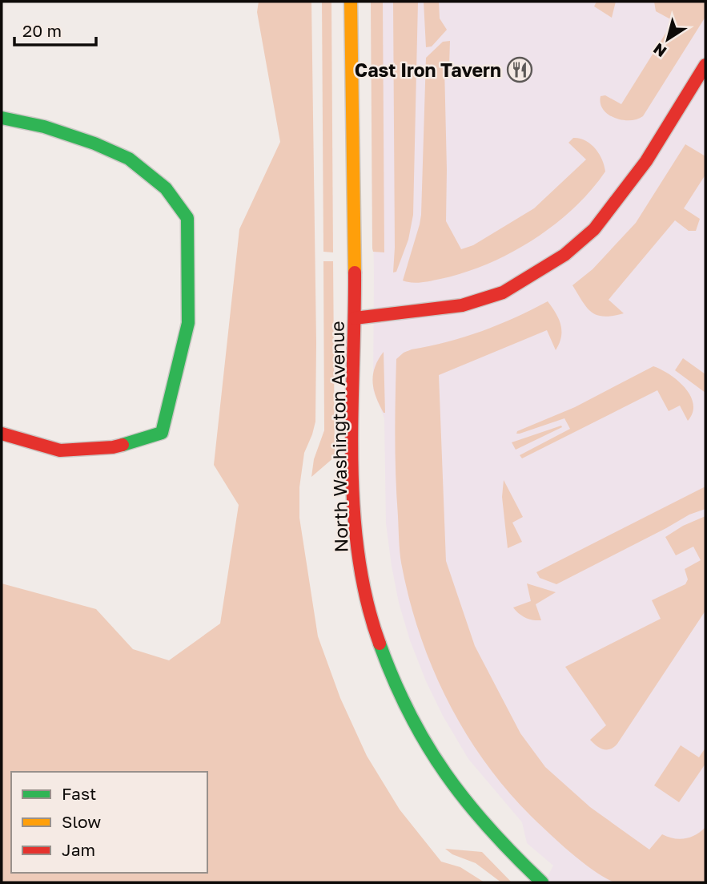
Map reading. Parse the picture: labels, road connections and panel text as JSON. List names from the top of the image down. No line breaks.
{"streets":{"street":["North Washington Avenue"]},"places":{"restaurant":["Cast Iron Tavern"]},"legend":["Fast","Slow","Jam"],"scale_bar":"20 m","north":"bottom left"}
